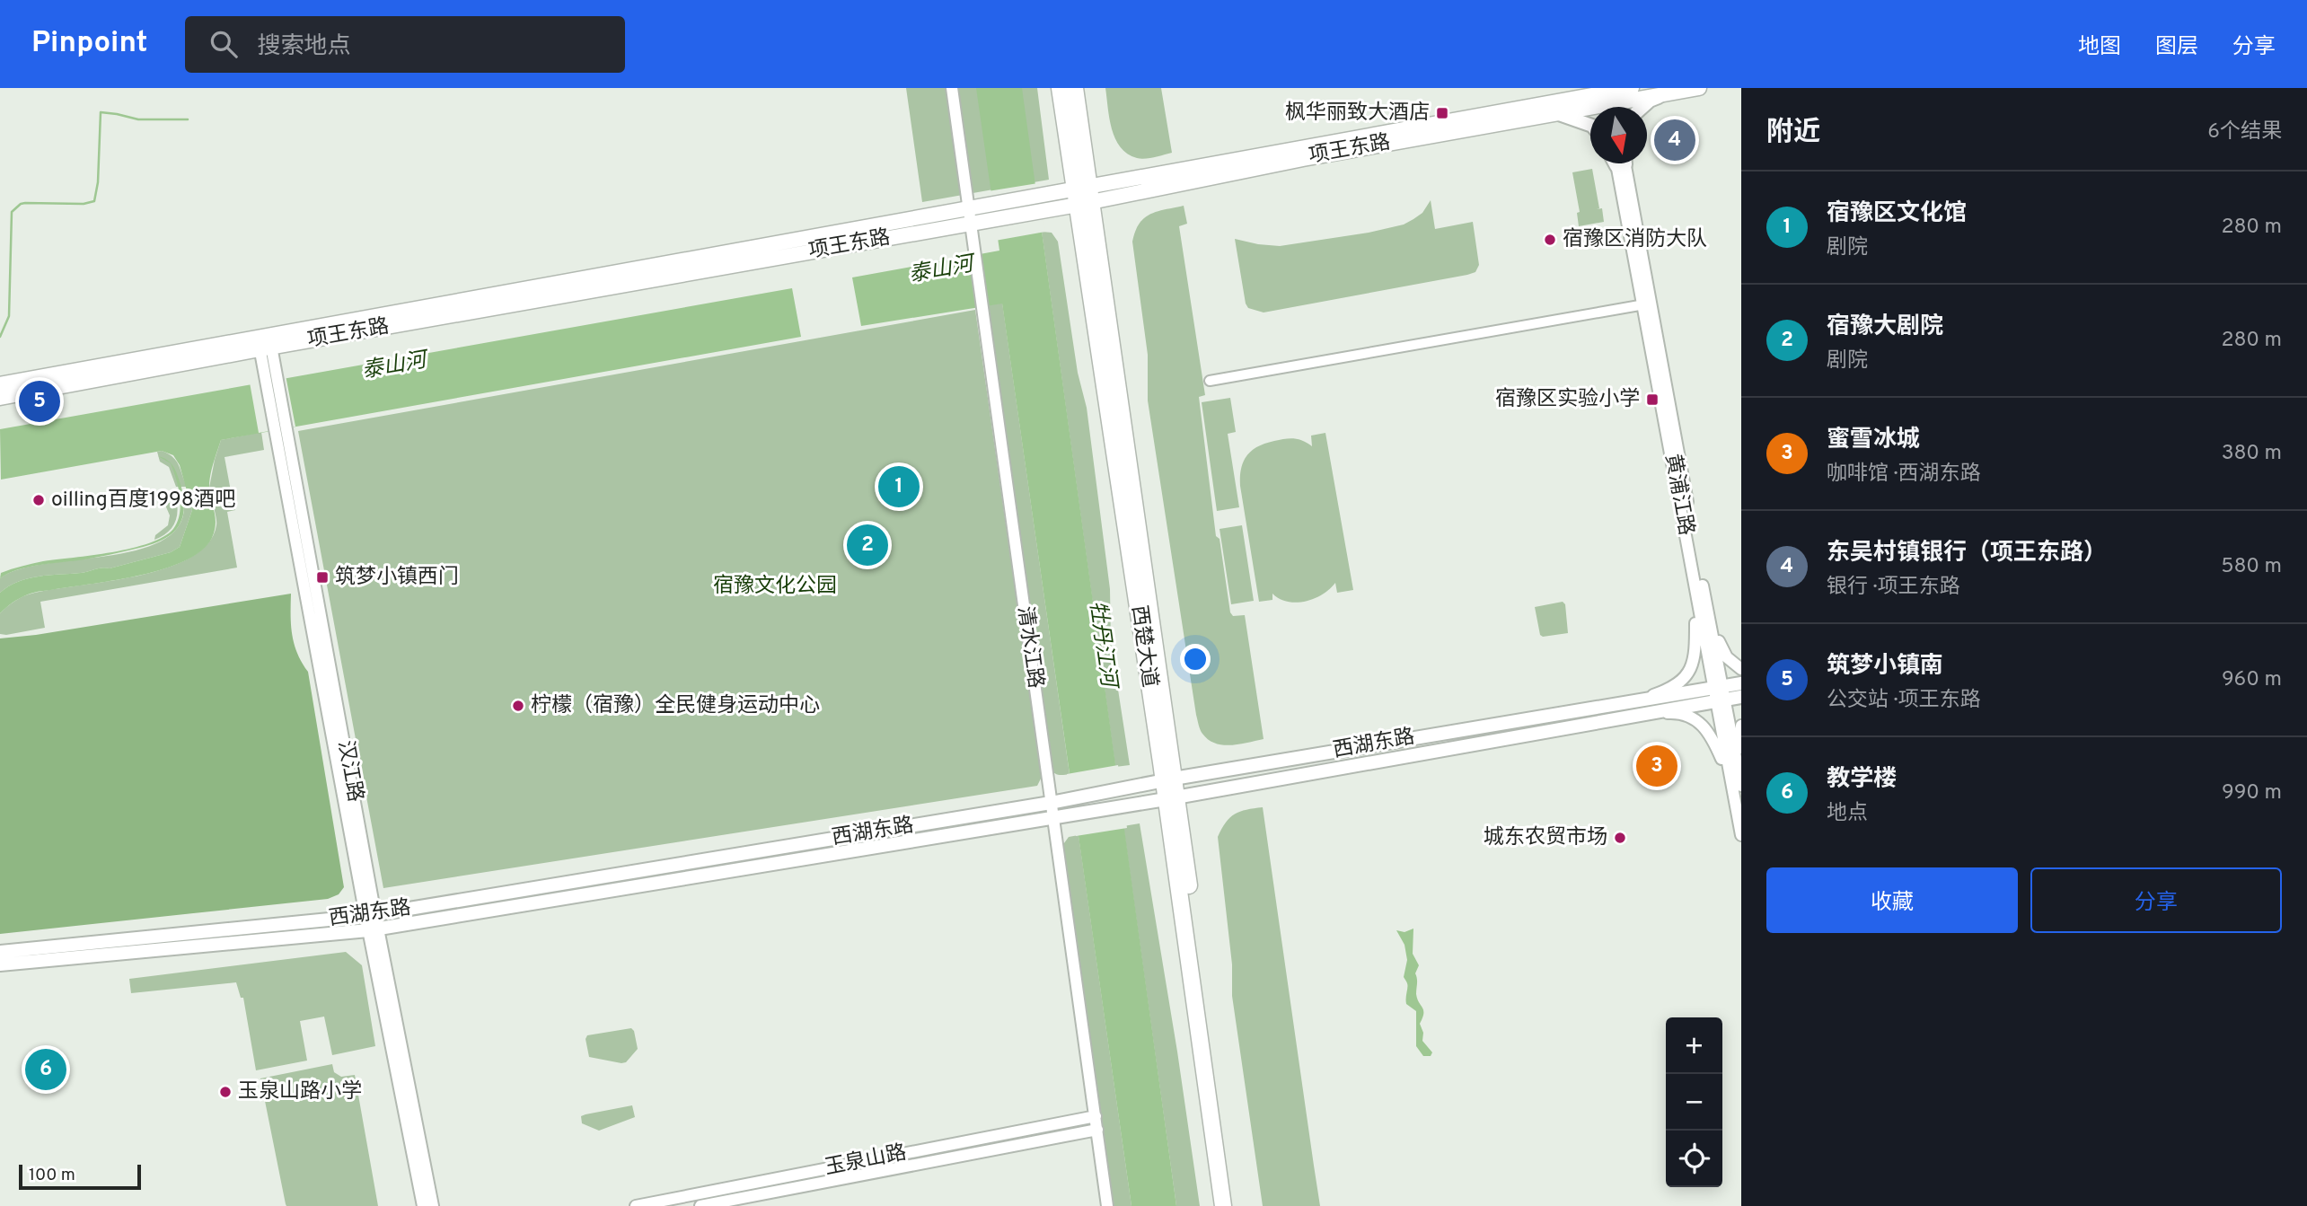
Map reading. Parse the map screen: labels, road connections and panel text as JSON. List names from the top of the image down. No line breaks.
{"streets":{"highway":["西楚大道"],"main road":["项王东路","西湖东路"],"street":["黄浦江路","清水江路","汉江路","玉泉山路"]},"crossings":[["项王东路","西楚大道"],["项王东路","清水江路"],["项王东路","汉江路"],["黄浦江路","西湖东路"],["西楚大道","西湖东路"],["清水江路","西湖东路"],["清水江路","玉泉山路"],["西湖东路","汉江路"]],"water":["泰山河","牡丹江河"],"parks":["宿豫文化公园"],"places":{"transit":["枫华丽致大酒店","宿豫区实验小学","筑梦小镇西门"],"other":["宿豫区消防大队","oilling百度1998酒吧","柠檬（宿豫）全民健身运动中心","城东农贸市场","玉泉山路小学"]},"scale_bar":"100 m","north":"bottom","page":{"header":"Pinpoint","search":"搜索地点","nav":["地图","图层","分享"],"heading":["附近","6个结果"],"pins":["4","5","1","2","3","6"],"list":[{"mark":"1","name":"宿豫区文化馆","note":"剧院","value":"280 m"},{"mark":"2","name":"宿豫大剧院","note":"剧院","value":"280 m"},{"mark":"3","name":"蜜雪冰城","note":"咖啡馆 · 西湖东路","value":"380 m"},{"mark":"4","name":"东吴村镇银行（项王东路）","note":"银行 · 项王东路","value":"580 m"},{"mark":"5","name":"筑梦小镇南","note":"公交站 · 项王东路","value":"960 m"},{"mark":"6","name":"教学楼","note":"地点","value":"990 m"}],"buttons":["收藏","分享"],"map_buttons":["+","−"],"scale":"100 m"}}
